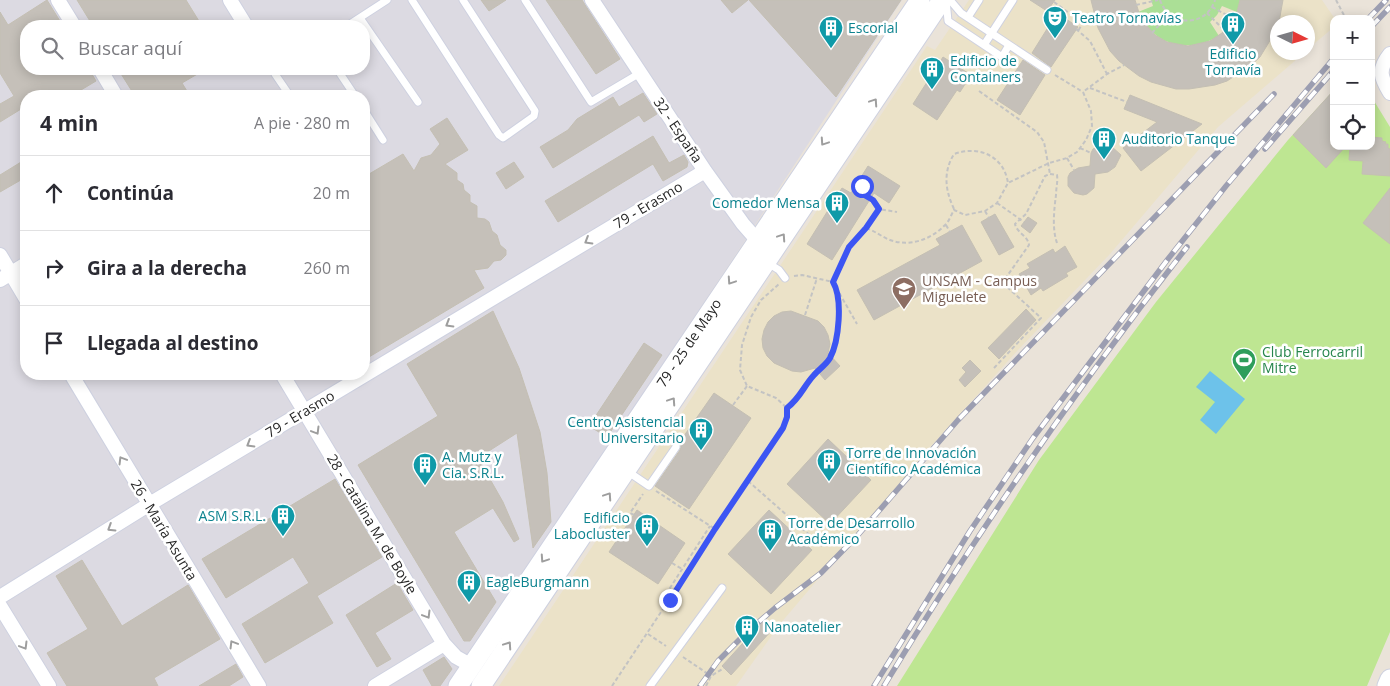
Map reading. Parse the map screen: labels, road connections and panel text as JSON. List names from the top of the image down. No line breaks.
{"streets":{"main road":["79 - 25 de Mayo"],"street":["32 - España","79 - Erasmo","28 - Catalina M. de Boyle","26 - María Asunta"]},"crossings":[["32 - España","79 - Erasmo"],["32 - España","79 - 25 de Mayo"],["79 - Erasmo","28 - Catalina M. de Boyle"],["79 - Erasmo","26 - María Asunta"],["79 - 25 de Mayo","28 - Catalina M. de Boyle"]],"one_way":["79 - Erasmo","28 - Catalina M. de Boyle","26 - María Asunta"],"places":{"theatre":["Teatro Tornavías"],"building":["Edificio Tornavía","Escorial","Edificio de Containers","Auditorio Tanque","Comedor Mensa","Centro Asistencial Universitario","Torre de Innovación Científico Académica","A. Mutz y Cia. S.R.L.","ASM S.R.L.","Edificio Labocluster","Torre de Desarrollo Académico","EagleBurgmann","Nanoatelier"],"school or university":["UNSAM - Campus Miguelete"],"sports":["Club Ferrocarril Mitre"]},"north":"right","page":{"map_buttons":["+","−"],"search":"Buscar aquí","heading":["4 min","A pie · 280 m"],"list":[["Continúa","20 m"],["Gira a la derecha","260 m"],"Llegada al destino"]}}
